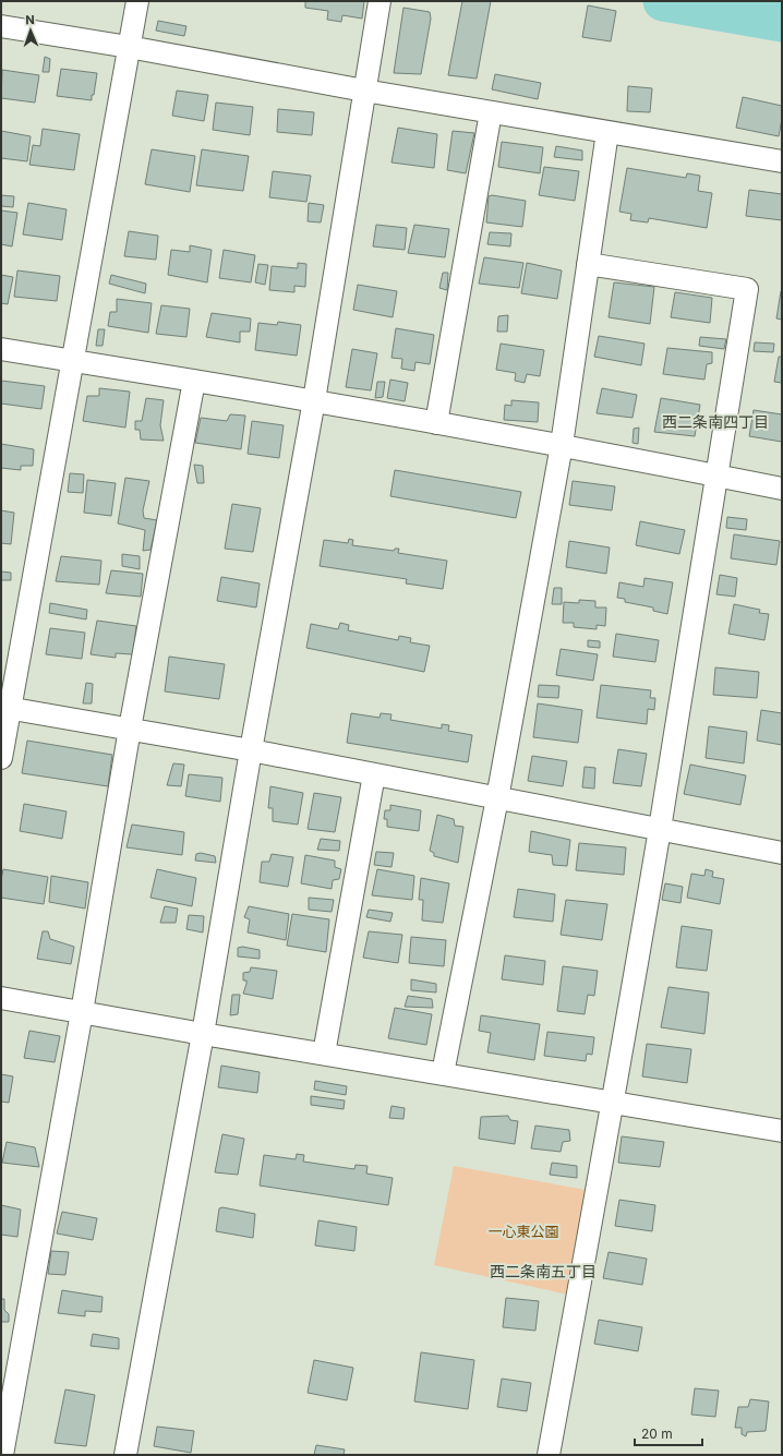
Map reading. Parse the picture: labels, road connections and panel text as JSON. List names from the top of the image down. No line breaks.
{"districts":["西二条南四丁目","西二条南五丁目"],"parks":["一心東公園"],"scale_bar":"20 m","north":"top"}
